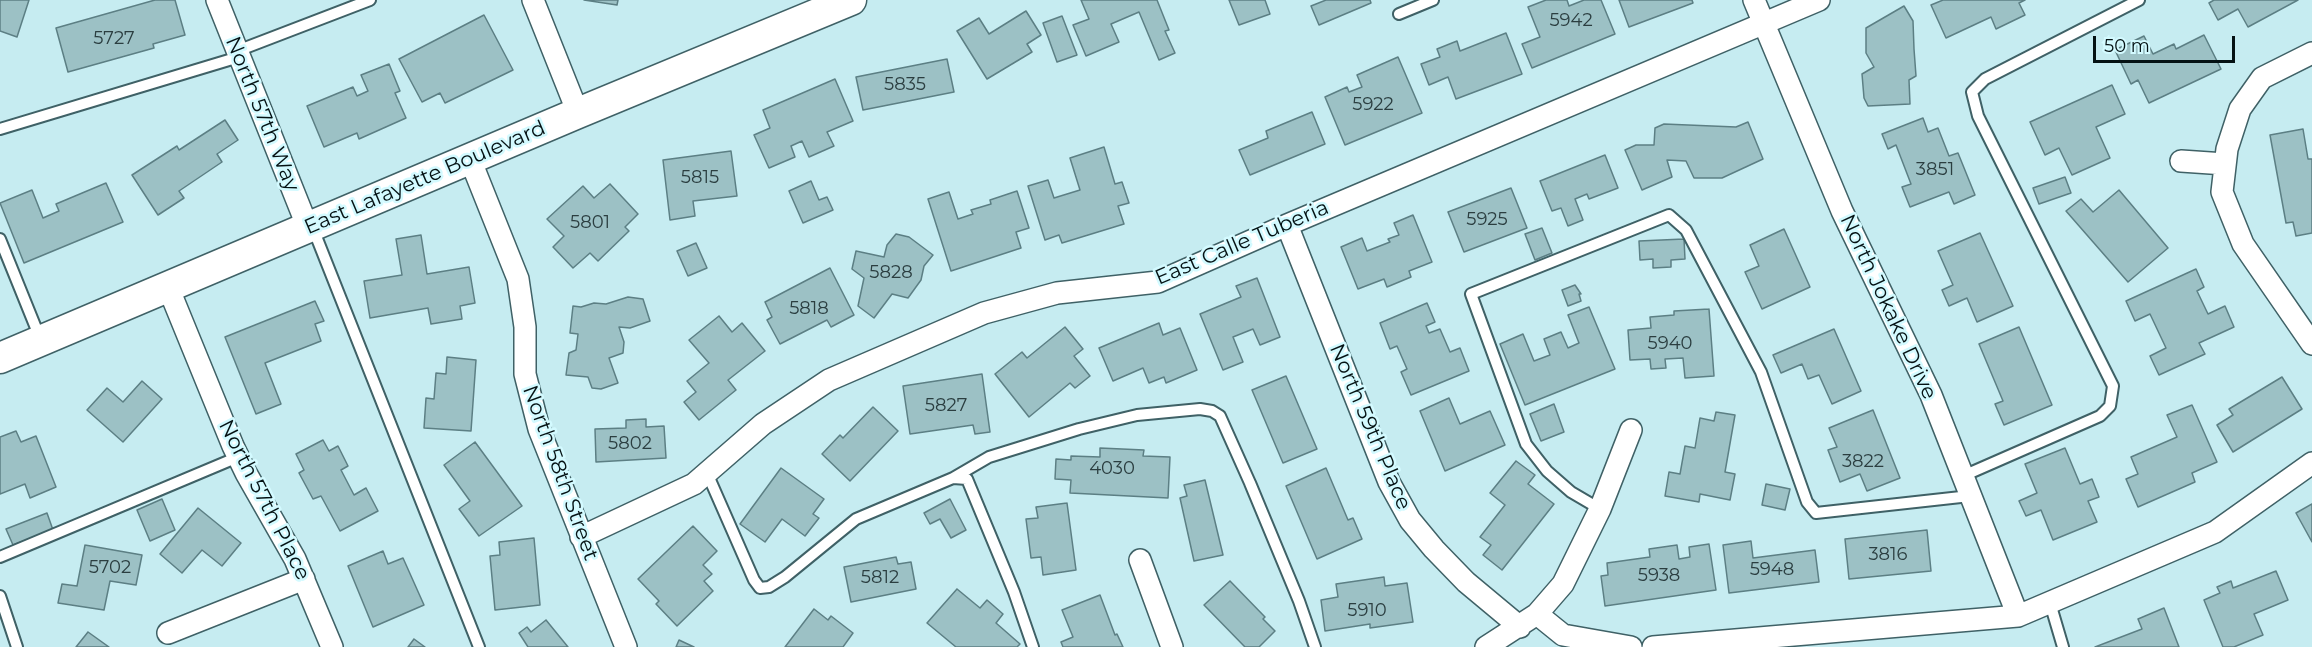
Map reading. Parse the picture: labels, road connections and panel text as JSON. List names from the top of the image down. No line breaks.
{"streets":{"street":["North 57th Way","East Lafayette Boulevard","East Calle Tuberia","North Jokake Drive","North 59th Place","North 58th Street","North 57th Place"]},"crossings":[["North 57th Way","East Lafayette Boulevard"],["East Lafayette Boulevard","North 58th Street"],["East Lafayette Boulevard","North 57th Place"],["East Calle Tuberia","North Jokake Drive"],["East Calle Tuberia","North 59th Place"],["East Calle Tuberia","North 58th Street"]],"house_numbers":["5942","5727","5835","5922","3851","5815","5925","5801","5828","5818","5940","5827","5802","3822","4030","3816","5702","5948","5938","5812","5910"],"scale_bar":"50 m"}
